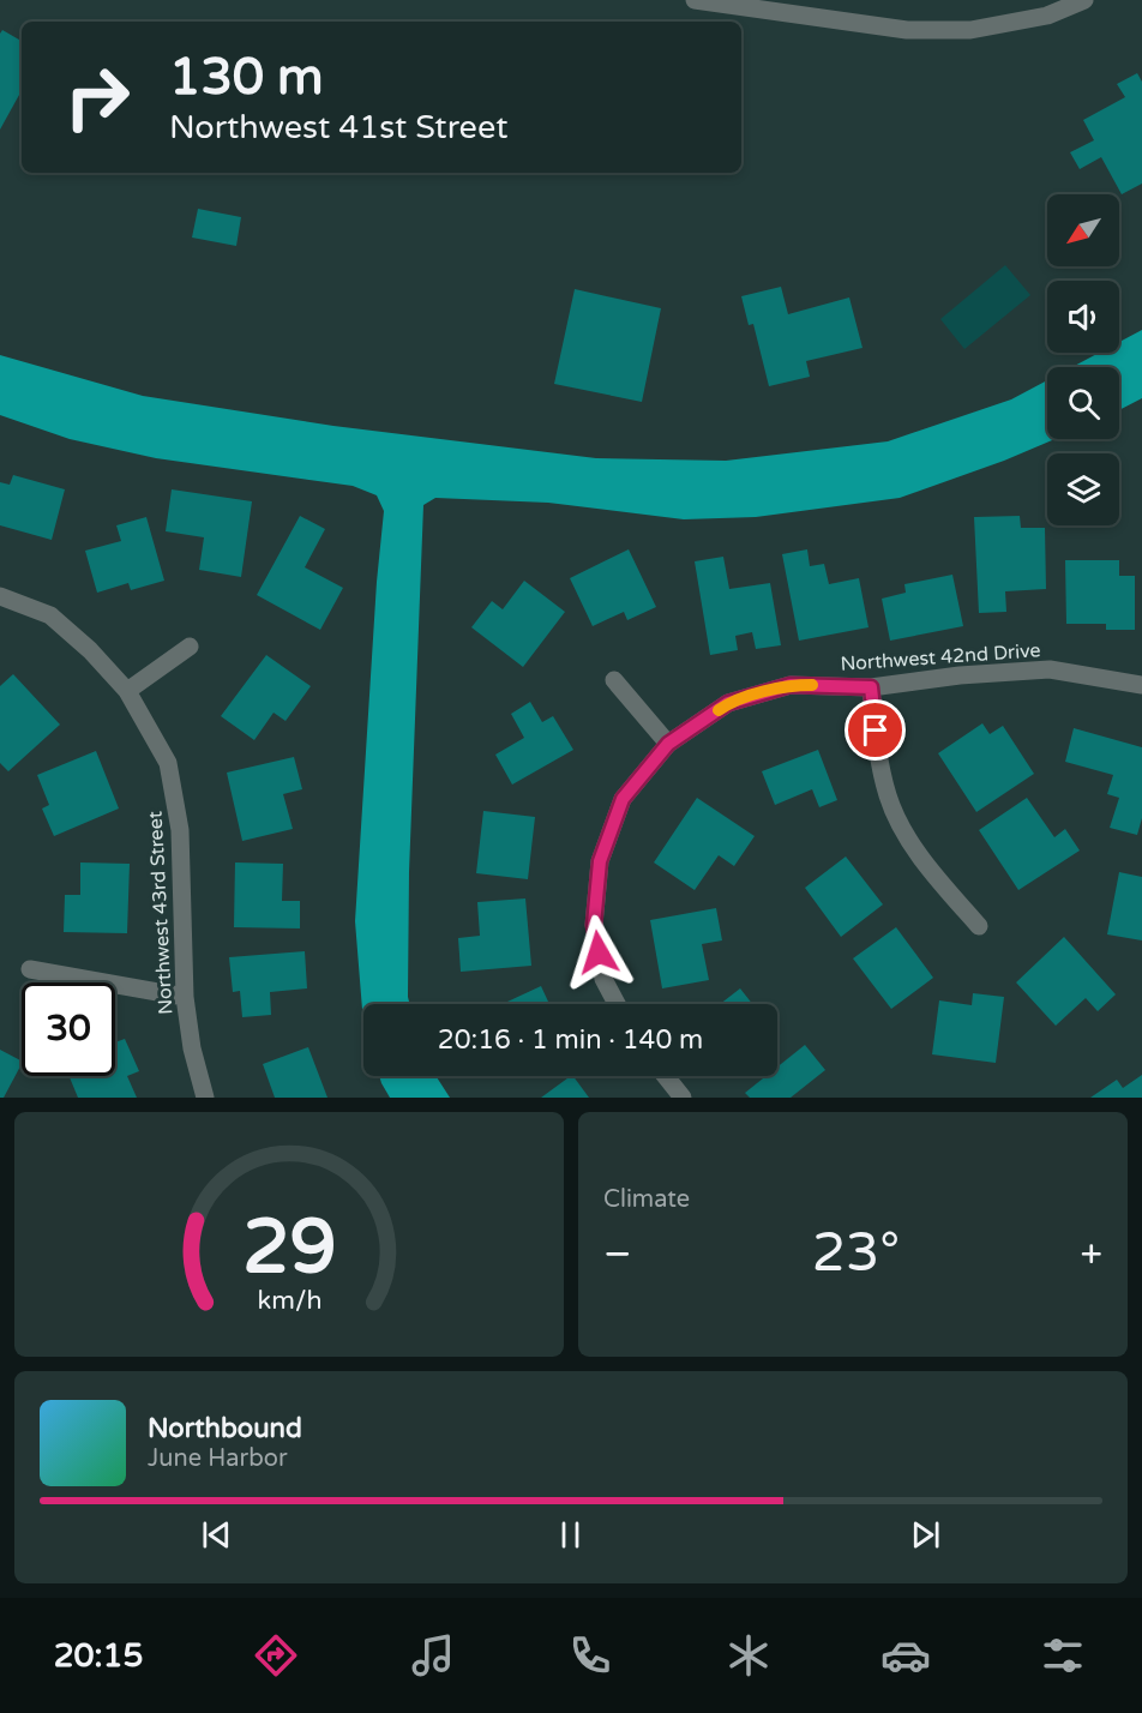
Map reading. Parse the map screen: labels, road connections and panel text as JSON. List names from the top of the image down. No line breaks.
{"streets":{"street":["Northwest 42nd Drive","Northwest 43rd Street"]},"north":"bottom left","page":{"turn":["130 m","Northwest 41st Street"],"limit":"30","trip":"20:16 · 1 min · 140 m","tile":"Climate","heat":["−","23°","+"],"song":["Northbound","June Harbor"],"tabs":"20:15","gauge":["29","km/h"]}}
